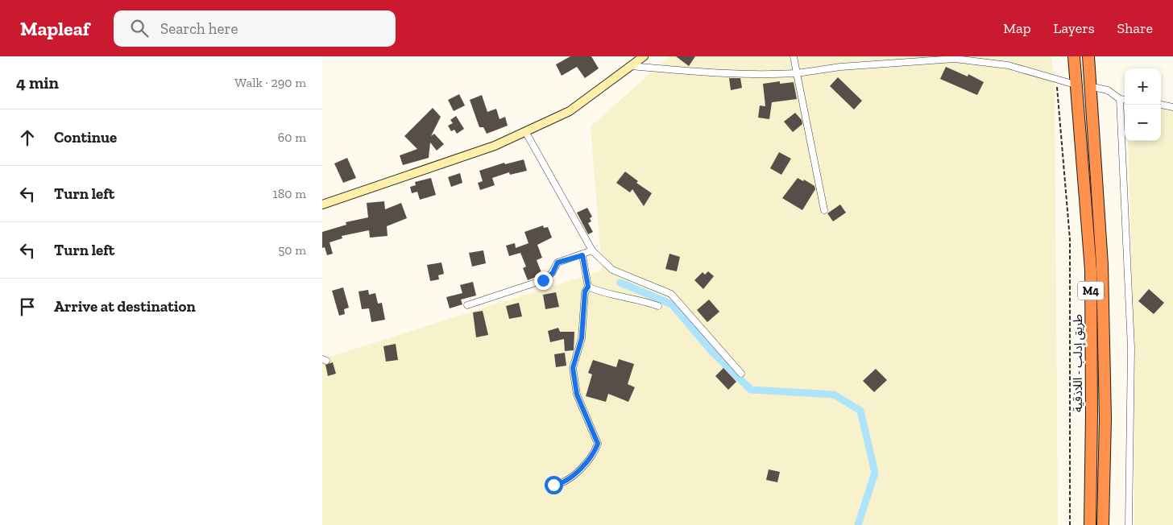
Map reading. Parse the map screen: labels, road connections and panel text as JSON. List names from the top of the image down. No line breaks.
{"streets":{"highway":["M4","طريق إدلب - اللاذقية"]},"page":{"header":"Mapleaf","search":"Search here","nav":["Map","Layers","Share"],"heading":["4 min","Walk · 290 m"],"map_buttons":["+","−"],"list":[["Continue","60 m"],["Turn left","180 m"],["Turn left","50 m"],"Arrive at destination"]}}
